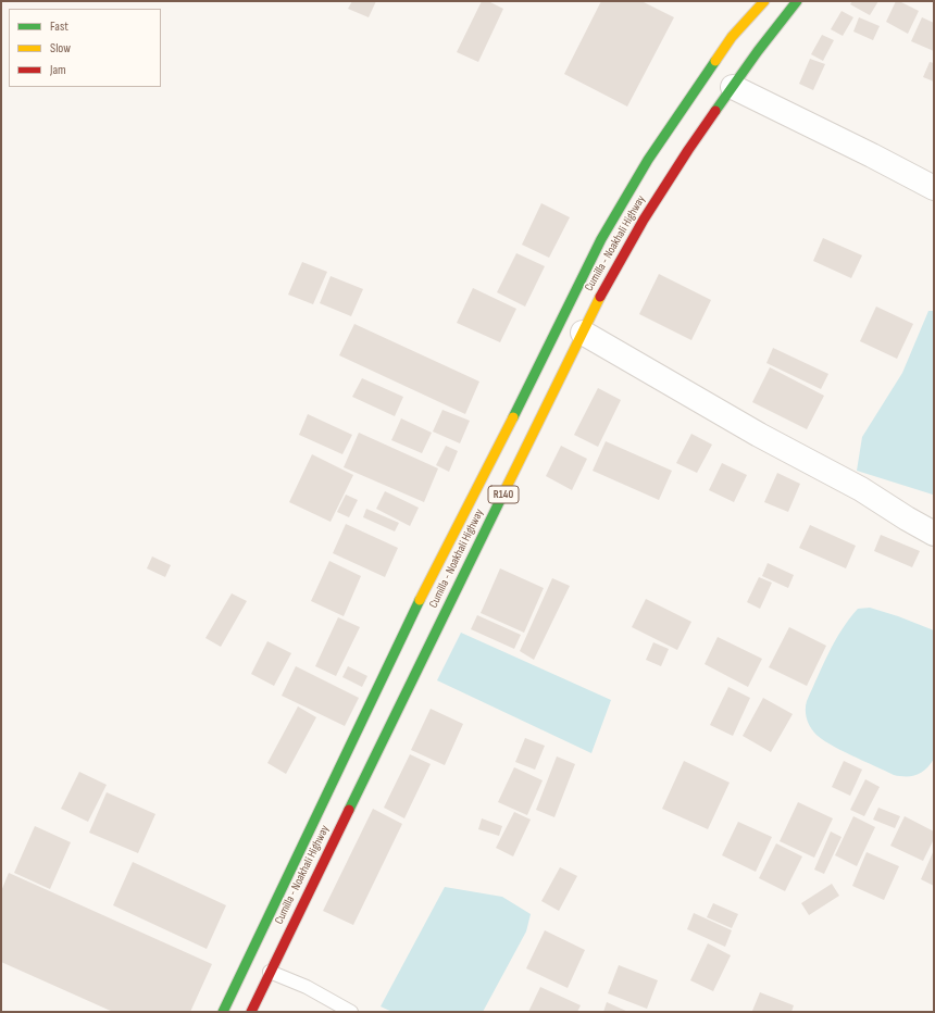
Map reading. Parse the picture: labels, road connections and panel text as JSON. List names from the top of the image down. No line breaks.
{"streets":{"main road":["Cumilla - Noakhali Highway","R140"]},"legend":["Fast","Slow","Jam"]}
